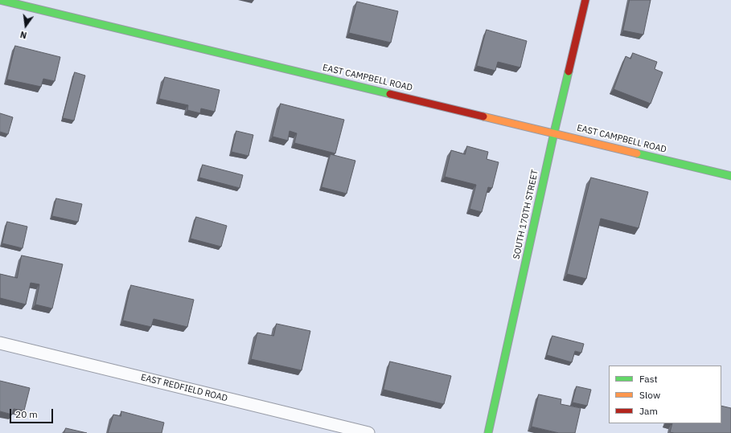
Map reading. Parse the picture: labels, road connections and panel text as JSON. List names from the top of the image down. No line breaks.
{"streets":{"street":["EAST CAMPBELL ROAD","SOUTH 170TH STREET","EAST REDFIELD ROAD"]},"crossings":[["EAST CAMPBELL ROAD","SOUTH 170TH STREET"]],"legend":["Fast","Slow","Jam"],"scale_bar":"20 m","north":"bottom"}
